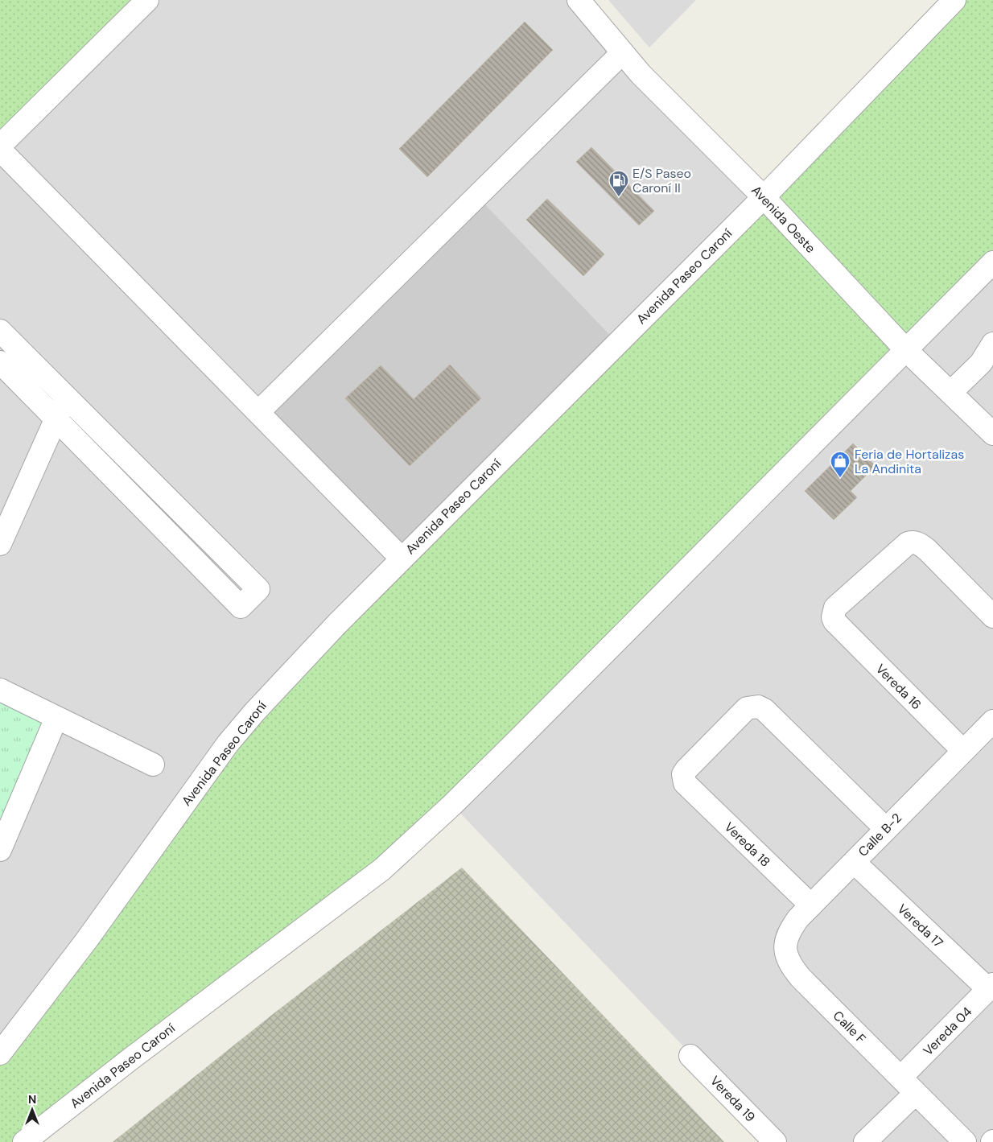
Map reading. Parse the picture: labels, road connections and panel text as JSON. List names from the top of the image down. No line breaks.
{"streets":{"street":["Avenida Oeste","Avenida Paseo Caroní","Vereda 16","Calle B-2","Vereda 18","Vereda 17","Calle F","Vereda 04","Vereda 19"]},"crossings":[["Avenida Oeste","Avenida Paseo Caroní"],["Vereda 16","Calle B-2"],["Calle B-2","Vereda 18"],["Calle B-2","Vereda 17"],["Calle B-2","Calle F"],["Vereda 17","Vereda 04"],["Calle F","Vereda 04"]],"places":{"fuel station":["E/S Paseo Caroní II"],"shop":["Feria de Hortalizas La Andinita"]},"north":"top"}
